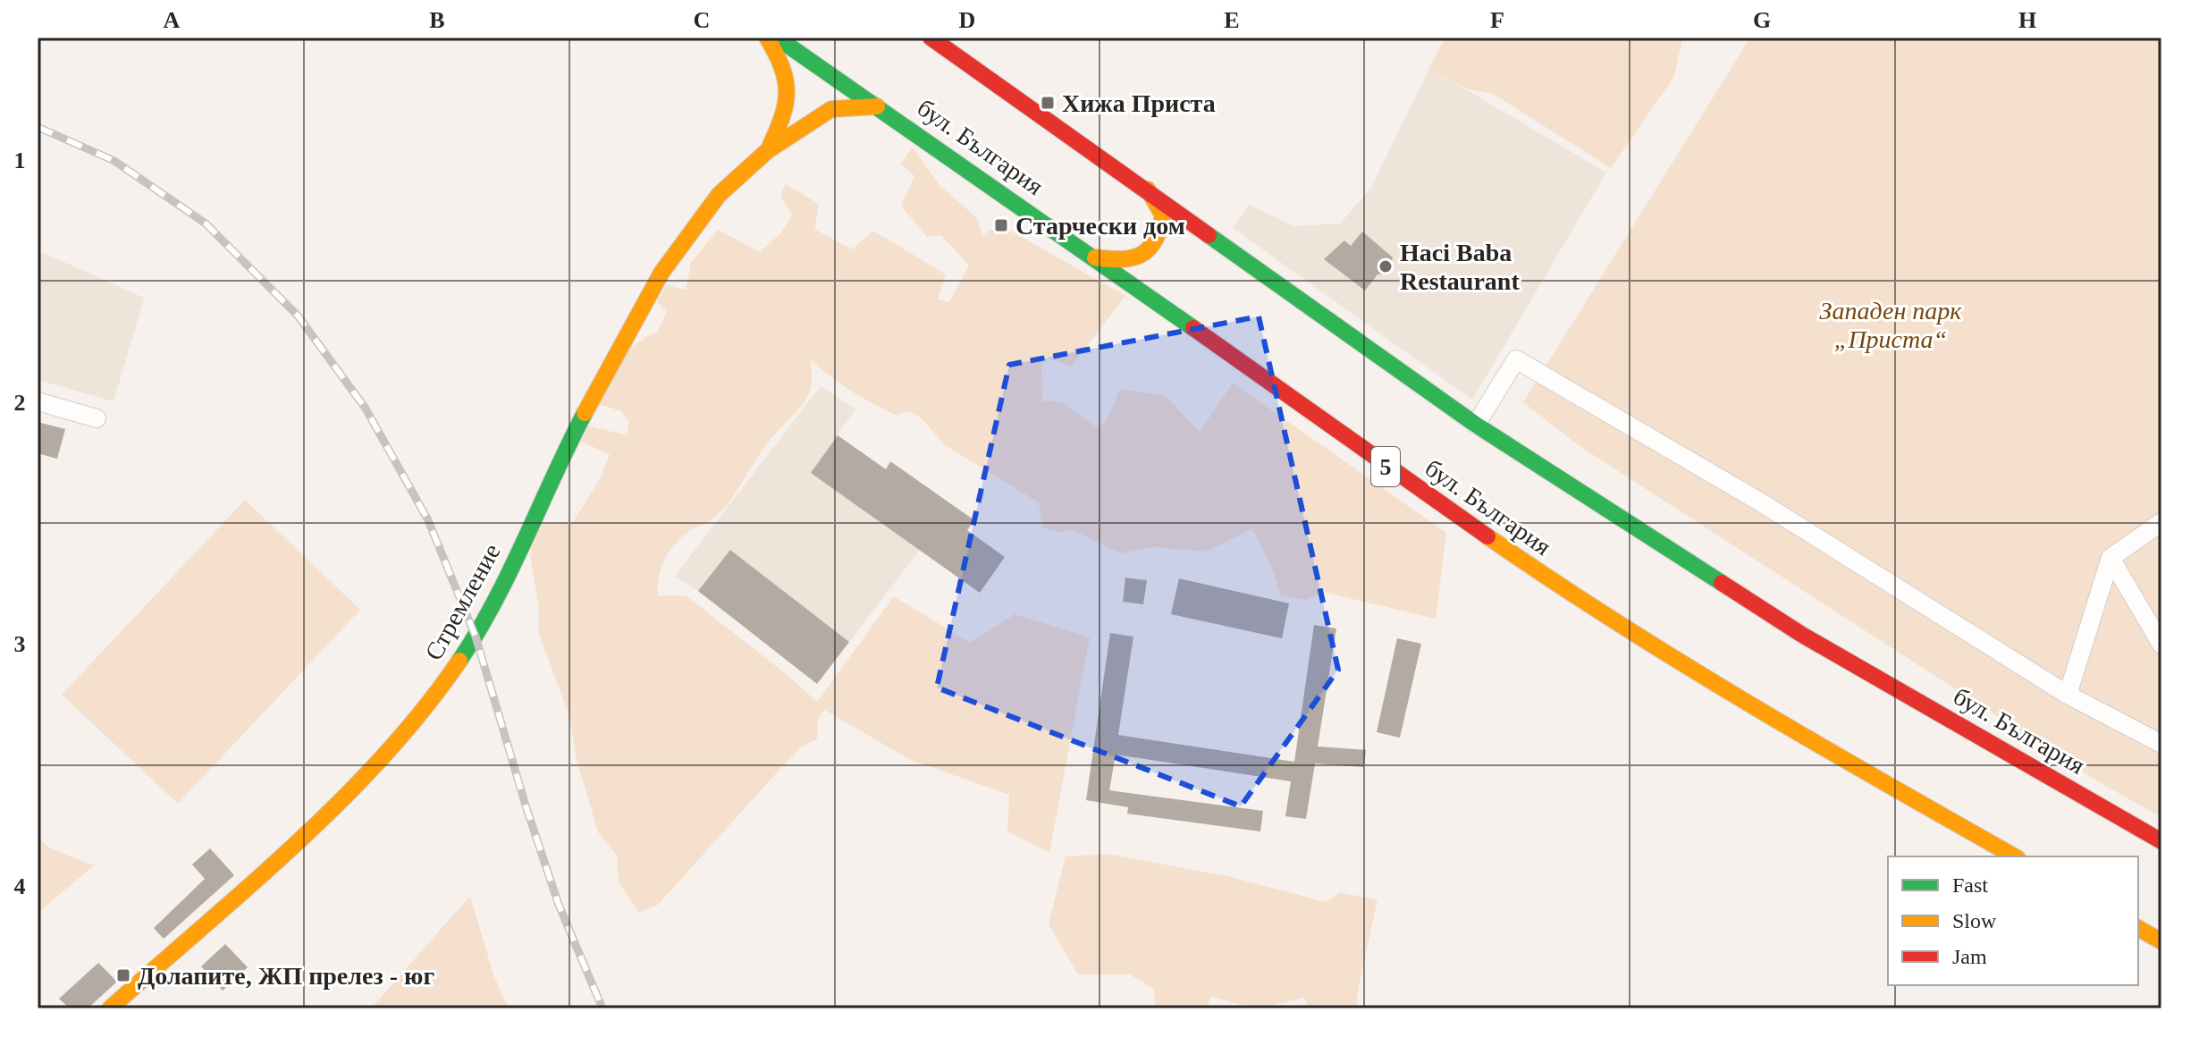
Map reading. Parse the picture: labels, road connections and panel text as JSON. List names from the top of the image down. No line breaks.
{"streets":{"main road":["бул. България","5","Стремление"]},"parks":["Западен парк „Приста“"],"places":{"transit":["Хижа Приста","Старчески дом","Долапите, ЖП прелез - юг"],"other":["Haci Baba Restaurant"]},"legend":["Fast","Slow","Jam"],"grid":{"columns":["A","B","C","D","E","F","G","H"],"rows":["1","2","3","4"]}}
